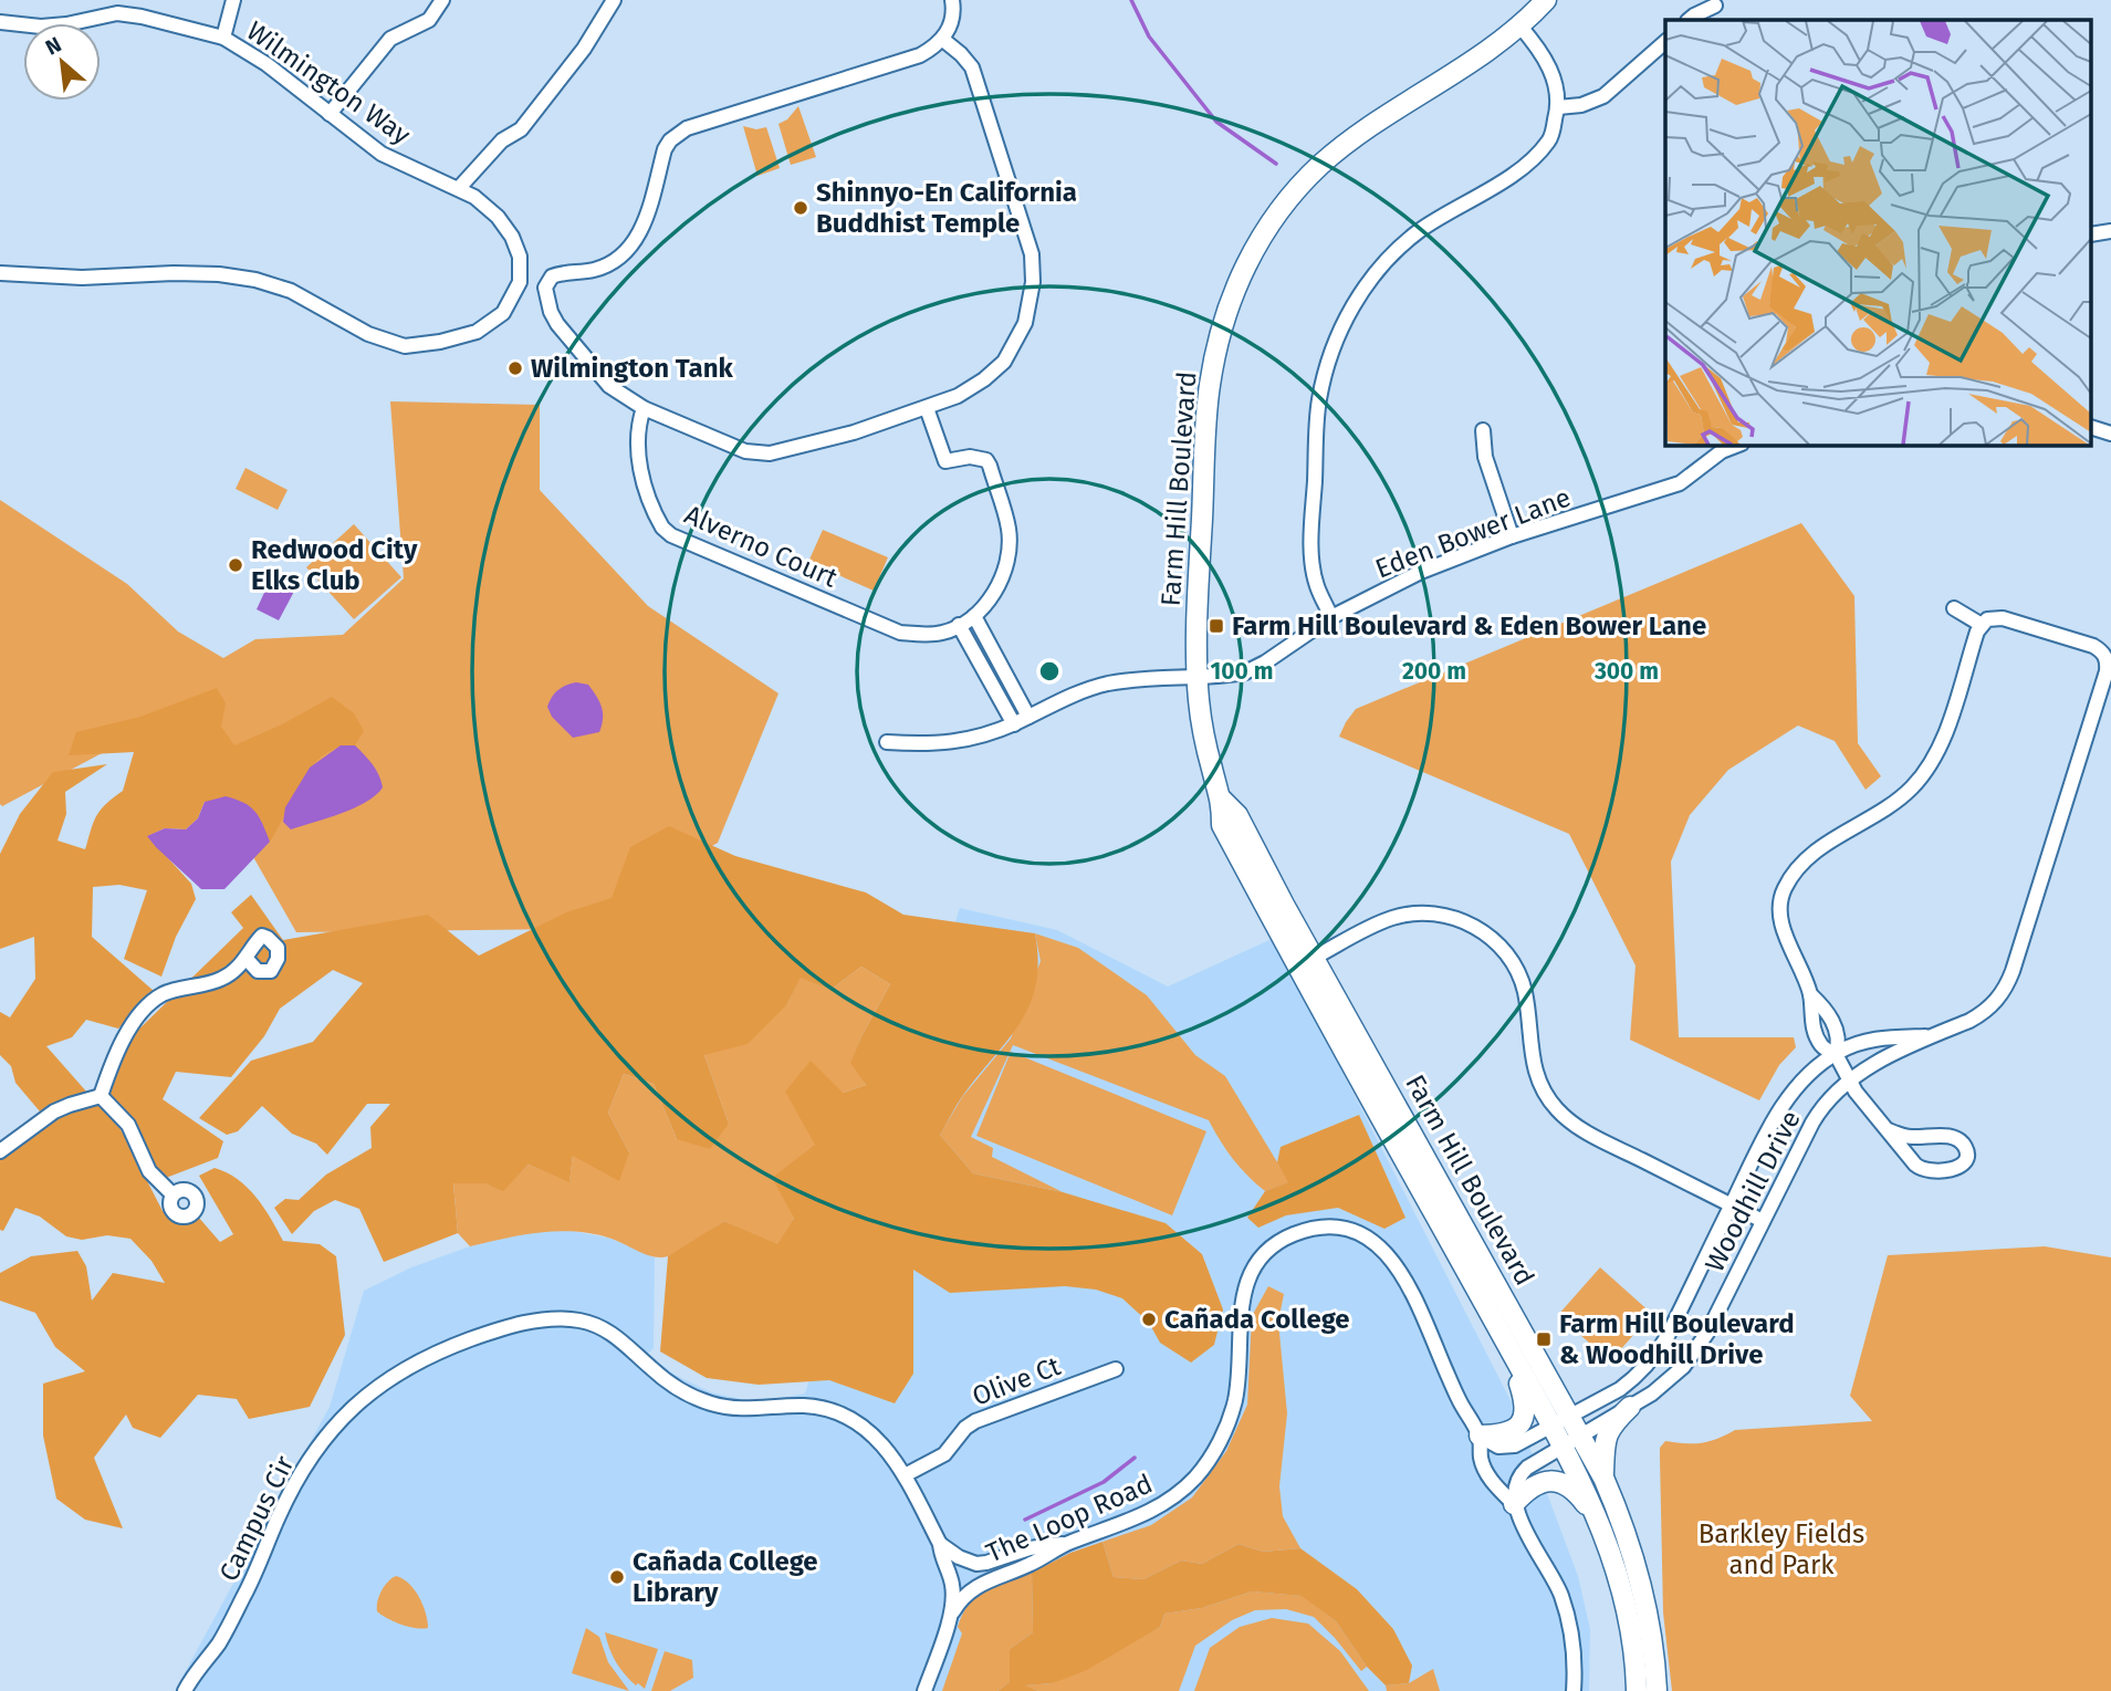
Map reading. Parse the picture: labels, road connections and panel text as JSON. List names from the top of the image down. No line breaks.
{"streets":{"main road":["Farm Hill Boulevard"],"street":["Wilmington Way","Eden Bower Lane","Alverno Court","Woodhill Drive","Olive Ct","Campus Cir","The Loop Road"]},"crossings":[["Farm Hill Boulevard","Eden Bower Lane"],["Farm Hill Boulevard","Woodhill Drive"],["Woodhill Drive","The Loop Road"],["Olive Ct","Campus Cir"],["Campus Cir","The Loop Road"]],"parks":["Barkley Fields and Park"],"places":{"other":["Shinnyo-En California Buddhist Temple","Wilmington Tank","Redwood City Elks Club","Cañada College","Cañada College Library"],"transit":["Farm Hill Boulevard & Eden Bower Lane","Farm Hill Boulevard & Woodhill Drive"]},"north":"top left","rings":["100 m","200 m","300 m"]}
